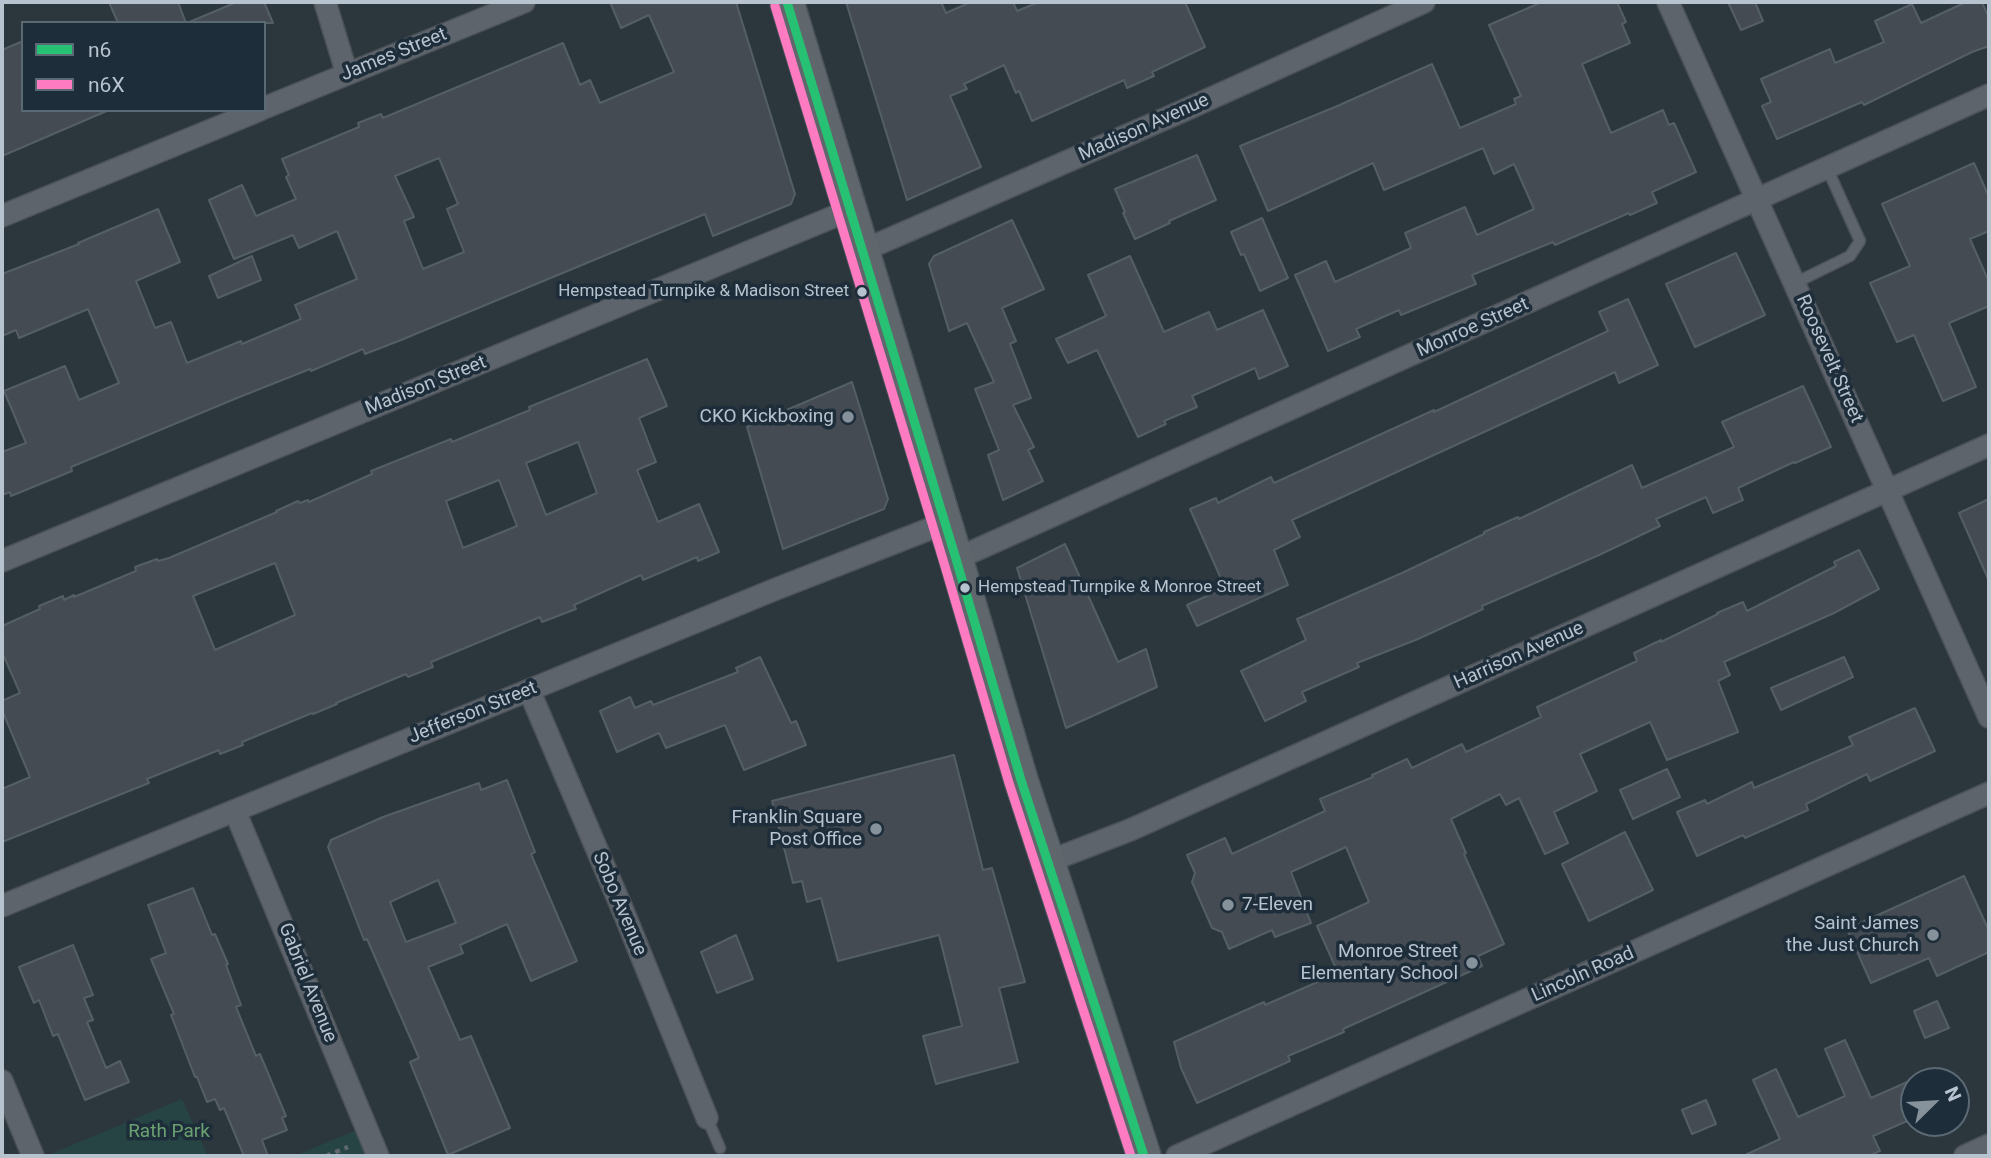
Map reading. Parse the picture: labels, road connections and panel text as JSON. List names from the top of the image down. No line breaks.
{"streets":{"street":["James Street","Madison Avenue","Monroe Street","Roosevelt Street","Madison Street","Harrison Avenue","Jefferson Street","Sobo Avenue","Lincoln Road","Gabriel Avenue"]},"crossings":[["Monroe Street","Roosevelt Street"],["Roosevelt Street","Harrison Avenue"],["Jefferson Street","Sobo Avenue"],["Jefferson Street","Gabriel Avenue"]],"parks":["Rath Park"],"places":["Hempstead Turnpike & Madison Street","CKO Kickboxing","Hempstead Turnpike & Monroe Street","Franklin Square Post Office","7-Eleven","Saint James the Just Church","Monroe Street Elementary School"],"lines":["transit line n6","transit line n6X"],"legend":["n6","n6X"],"north":"top right"}
